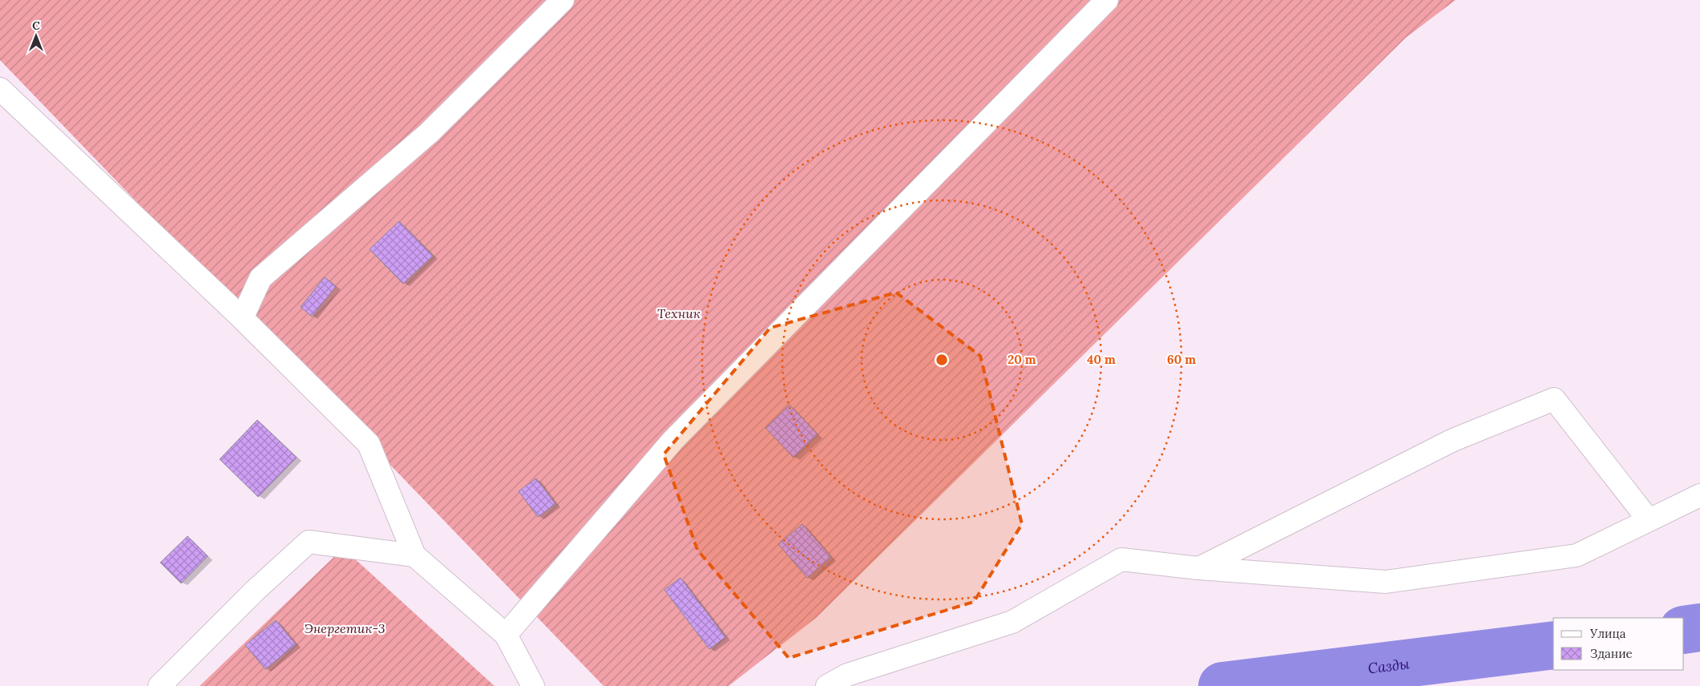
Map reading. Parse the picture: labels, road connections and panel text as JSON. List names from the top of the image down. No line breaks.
{"water":["Сазды"],"parks":["Техник","Энергетик-3"],"legend":["Улица","Здание"],"north":"top","rings":["20 m","40 m","60 m"]}
